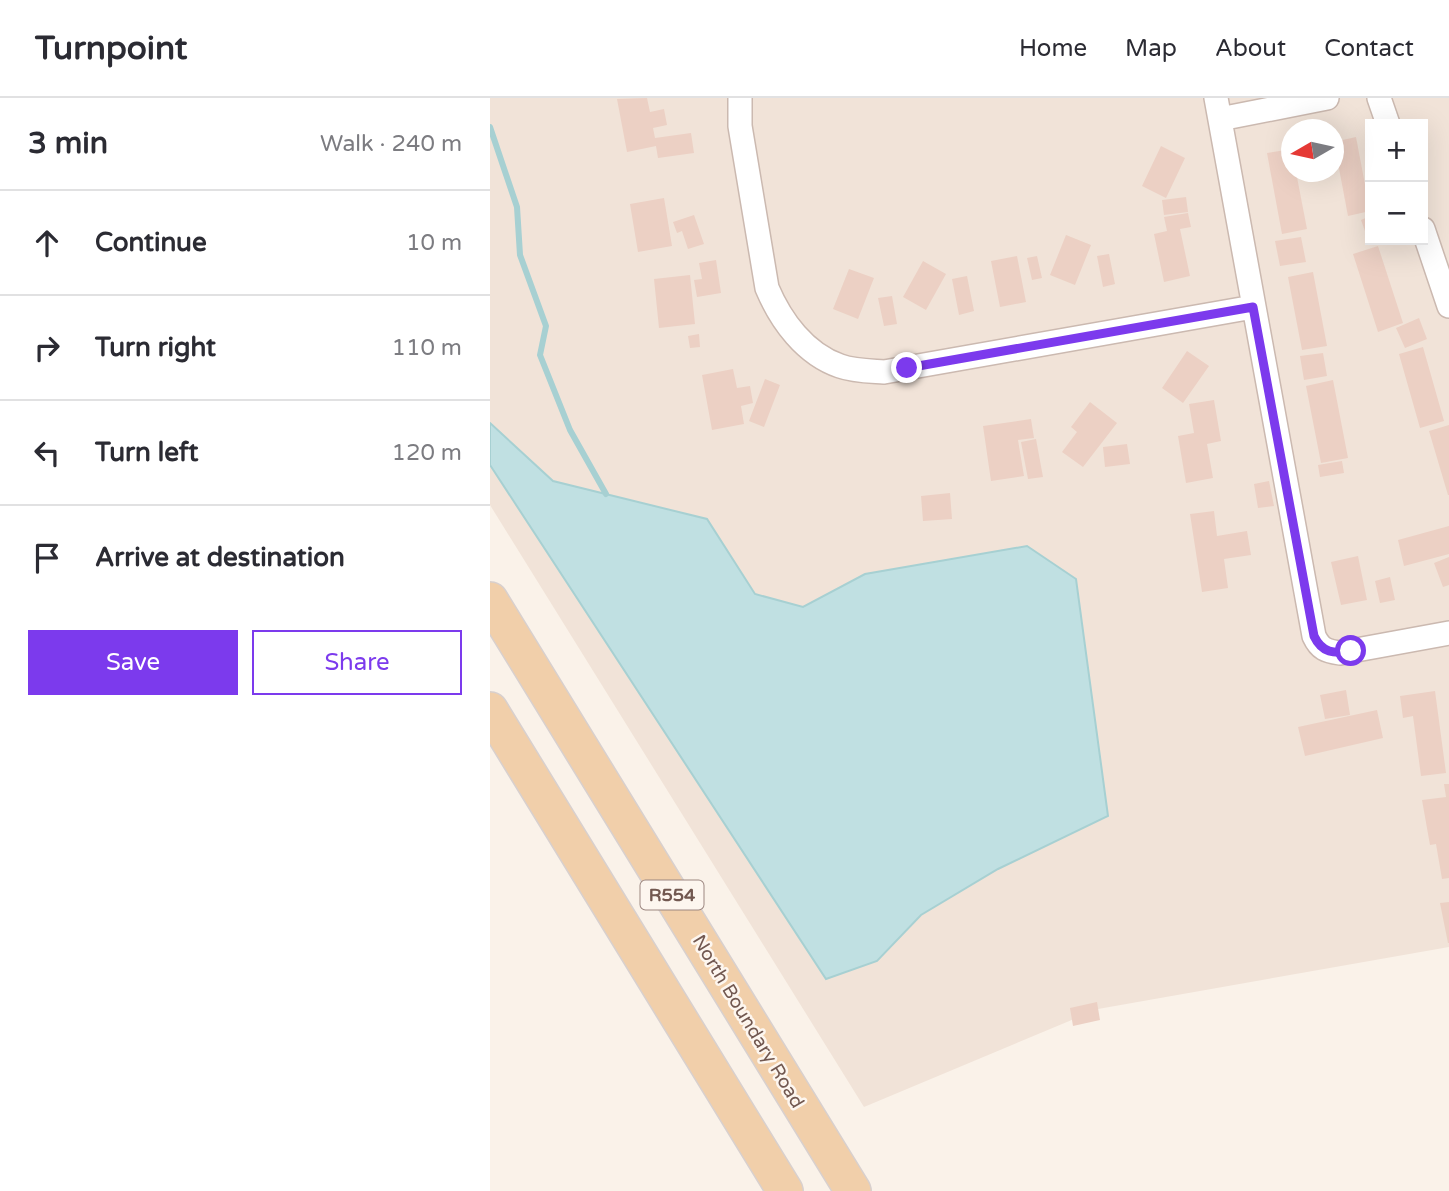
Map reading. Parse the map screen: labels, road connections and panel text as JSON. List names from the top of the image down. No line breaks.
{"streets":{"main road":["R554","North Boundary Road"]},"north":"left","page":{"header":"Turnpoint","nav":["Home","Map","About","Contact"],"heading":["3 min","Walk · 240 m"],"map_buttons":["+","−"],"list":[["Continue","10 m"],["Turn right","110 m"],["Turn left","120 m"],"Arrive at destination"],"buttons":["Save","Share"]}}
